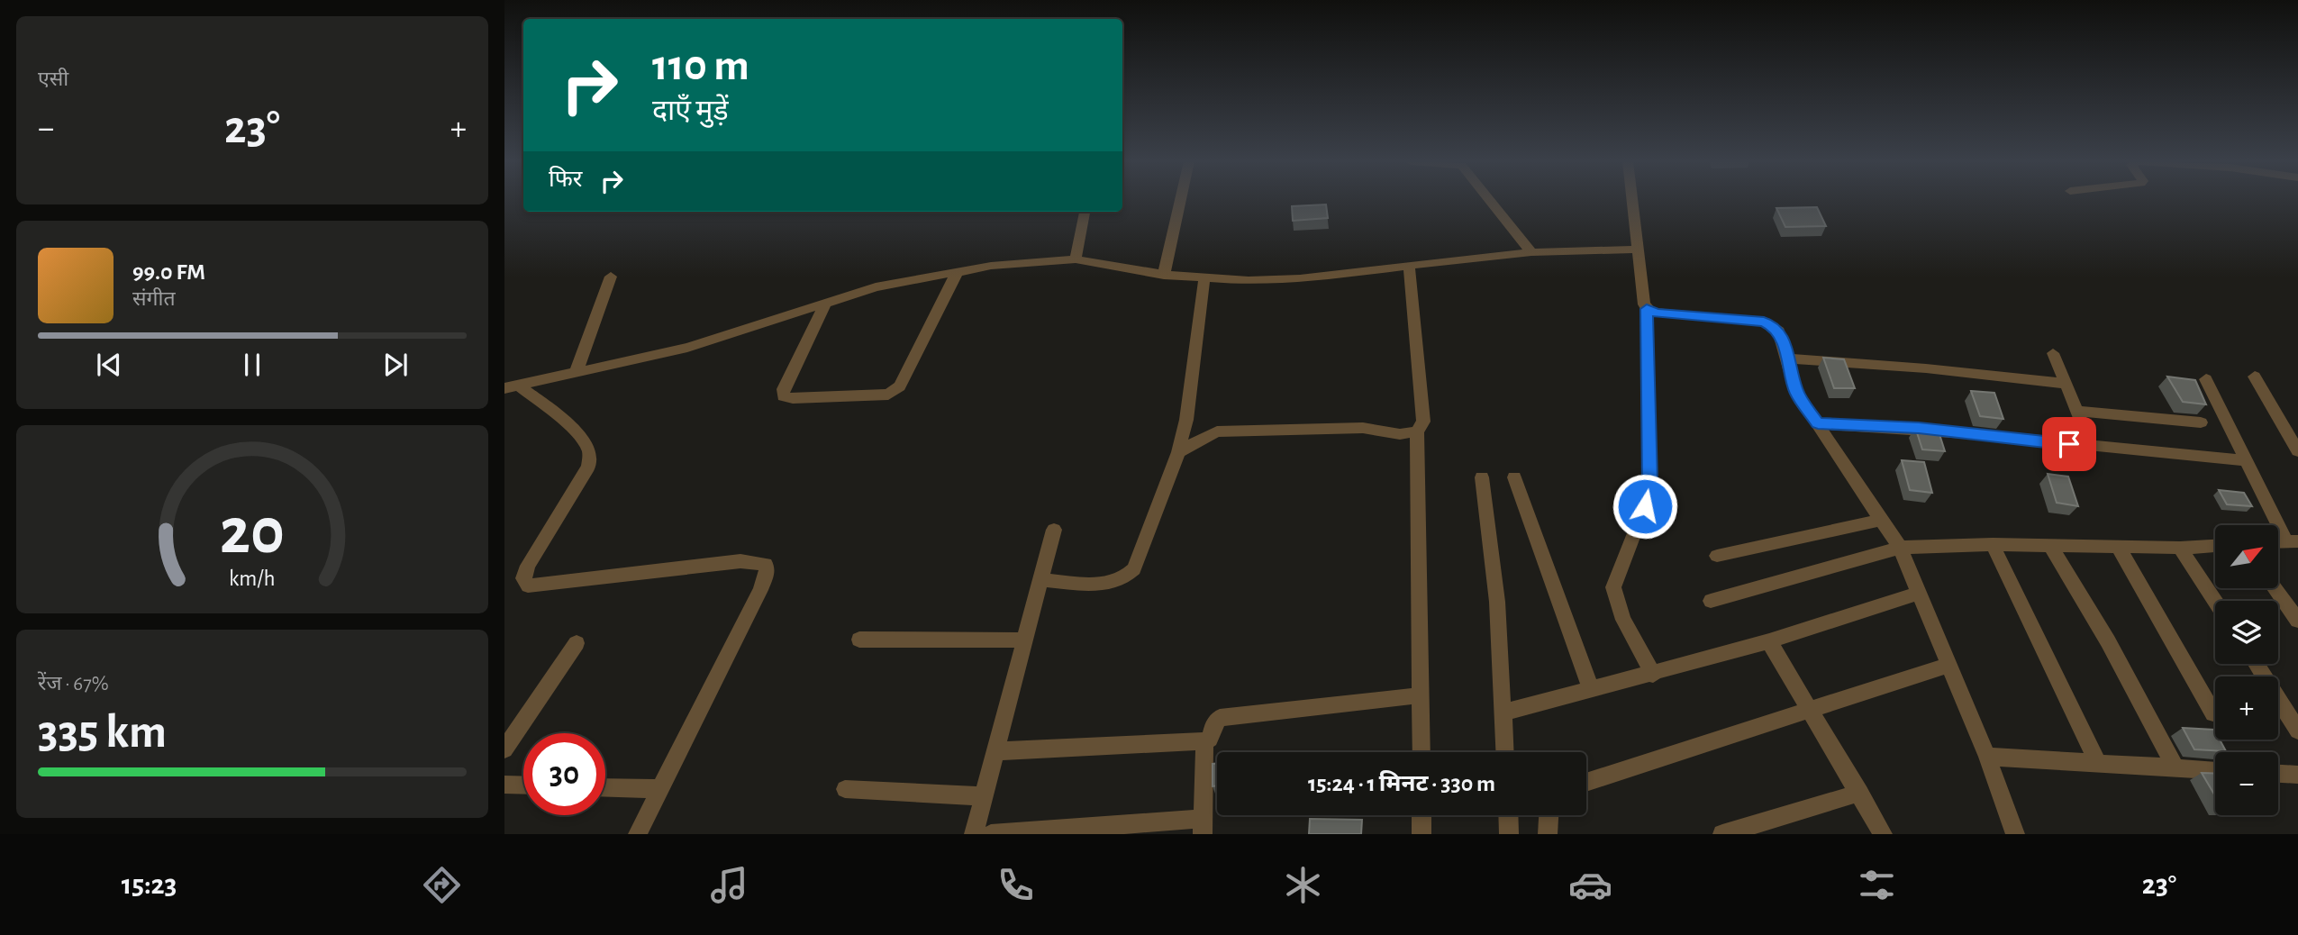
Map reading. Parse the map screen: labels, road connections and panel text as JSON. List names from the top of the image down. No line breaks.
{"north":"top right","page":{"tile":["एसी",["रेंज · 67%","335 km"]],"turn":["110 m","दाएँ मुड़ें"],"heat":["−","23°","+"],"then":"फिर","song":["99.0 FM","संगीत"],"map_buttons":["+","−"],"limit":"30","trip":"15:24 · 1 मिनट · 330 m","tabs":["15:23","23°"],"gauge":["20","km/h"]}}
